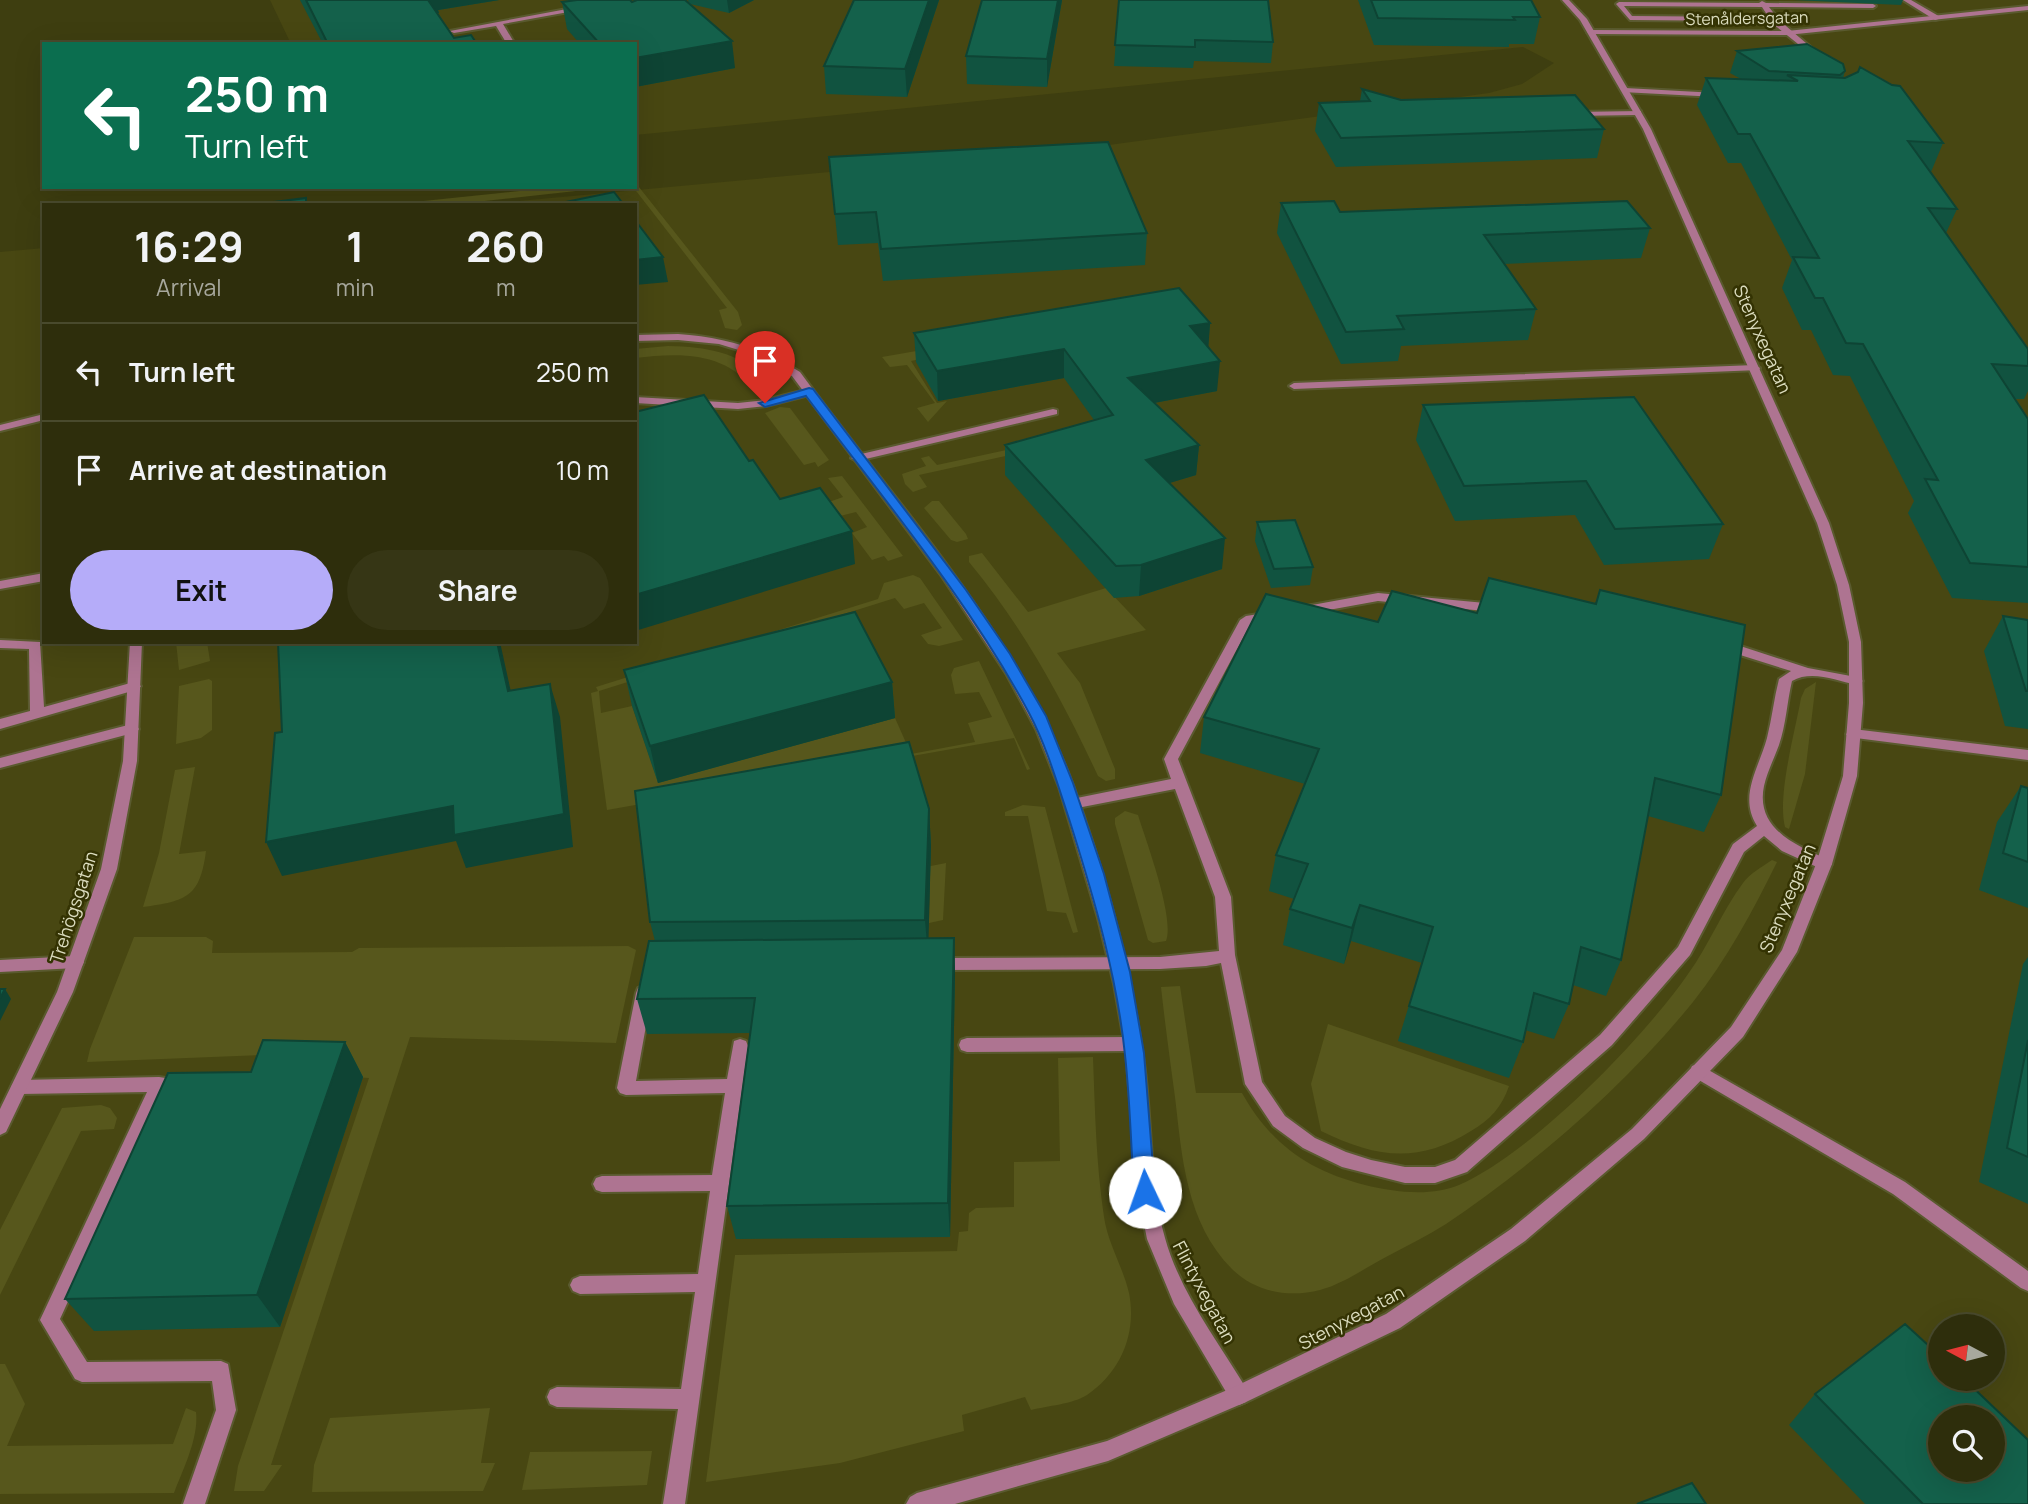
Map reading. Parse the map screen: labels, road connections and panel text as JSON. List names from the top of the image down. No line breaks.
{"streets":{"street":["Stenåldersgatan","Stenyxegatan","Trehögsgatan","Flintyxegatan"]},"crossings":[["Stenåldersgatan","Stenyxegatan"],["Stenyxegatan","Flintyxegatan"]],"north":"left","page":{"turn":["250 m","Turn left"],"eta":["16:29","Arrival","1","min","260","m"],"list":[{"name":"Turn left","value":"250 m"},{"name":"Arrive at destination","value":"10 m"}],"buttons":["Exit","Share"]}}
